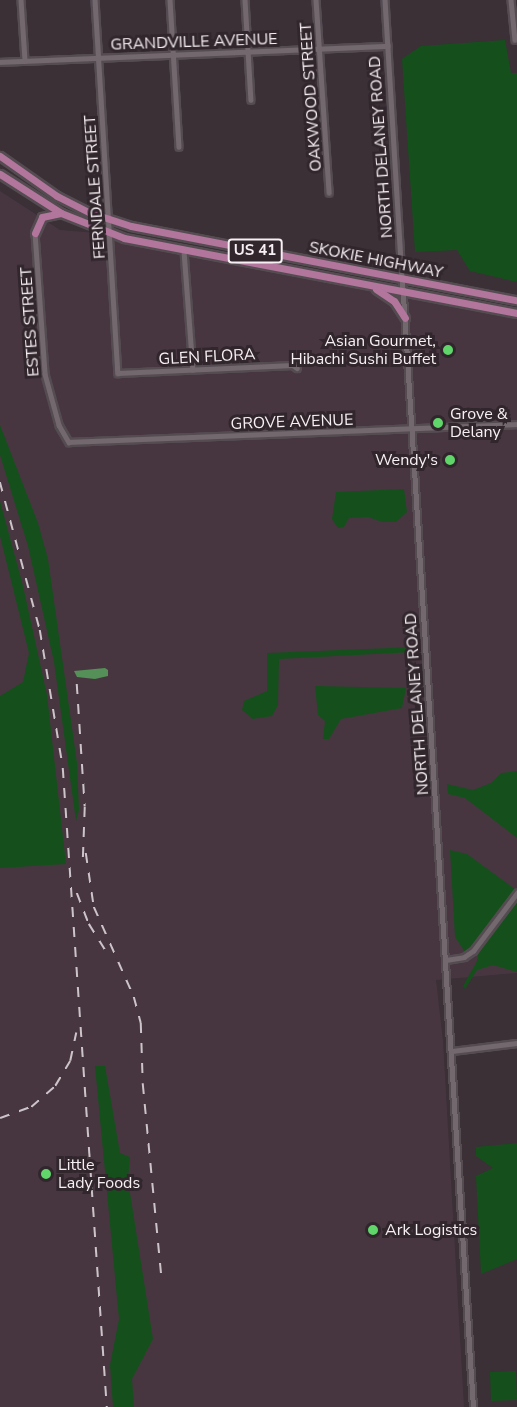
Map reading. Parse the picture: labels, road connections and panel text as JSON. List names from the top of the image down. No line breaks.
{"streets":{"highway":["US 41","SKOKIE HIGHWAY"],"street":["GRANDVILLE AVENUE","OAKWOOD STREET","NORTH DELANEY ROAD","FERNDALE STREET","ESTES STREET","GLEN FLORA","GROVE AVENUE"]},"crossings":[["GRANDVILLE AVENUE","OAKWOOD STREET"],["GRANDVILLE AVENUE","NORTH DELANEY ROAD"],["GRANDVILLE AVENUE","FERNDALE STREET"],["NORTH DELANEY ROAD","SKOKIE HIGHWAY"],["NORTH DELANEY ROAD","GROVE AVENUE"],["FERNDALE STREET","SKOKIE HIGHWAY"],["FERNDALE STREET","GLEN FLORA"],["ESTES STREET","GROVE AVENUE"]],"places":["Asian Gourmet, Hibachi Sushi Buffet","Grove & Delany","Wendy's","Little Lady Foods","Ark Logistics"]}
